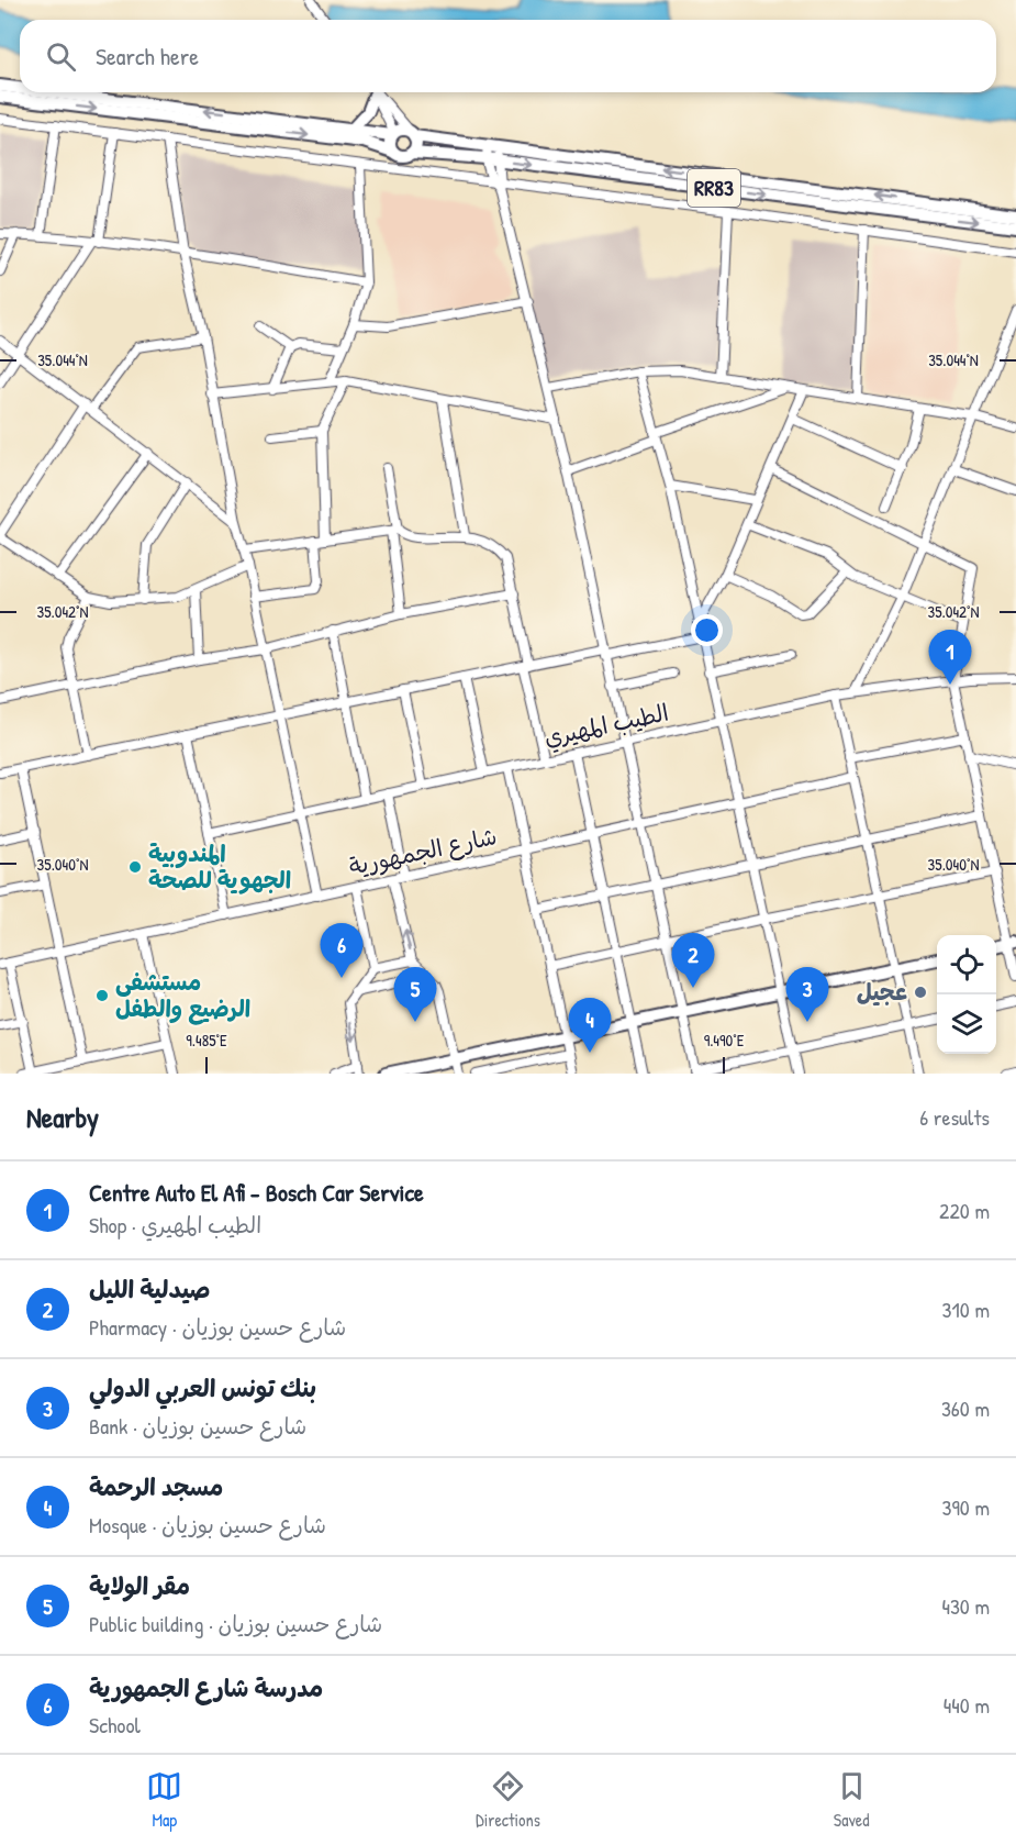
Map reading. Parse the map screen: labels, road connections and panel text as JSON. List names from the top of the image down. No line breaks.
{"streets":{"main road":["RR83"],"street":["الطيب المهيري","شارع الجمهورية"]},"places":["المندوبية الجهوية للصحة","عجيل","مستشفى الرضيع والطفل"],"page":{"search":"Search here","pins":["1","6","2","3","5","4"],"heading":["Nearby","6 results"],"list":[{"mark":"1","name":"Centre Auto El Afi - Bosch Car Service","note":"Shop · الطيب المهيري","value":"220 m"},{"mark":"2","name":"صيدلية الليل","note":"Pharmacy · شارع حسين بوزيان","value":"310 m"},{"mark":"3","name":"بنك تونس العربي الدولي","note":"Bank · شارع حسين بوزيان","value":"360 m"},{"mark":"4","name":"مسجد الرحمة","note":"Mosque · شارع حسين بوزيان","value":"390 m"},{"mark":"5","name":"مقر الولاية","note":"Public building · شارع حسين بوزيان","value":"430 m"},{"mark":"6","name":"مدرسة شارع الجمهورية","note":"School","value":"440 m"}],"nav":["Map","Directions","Saved"]},"coordinates":["35.044°N","35.042°N","35.040°N","9.485°E","9.490°E"]}
